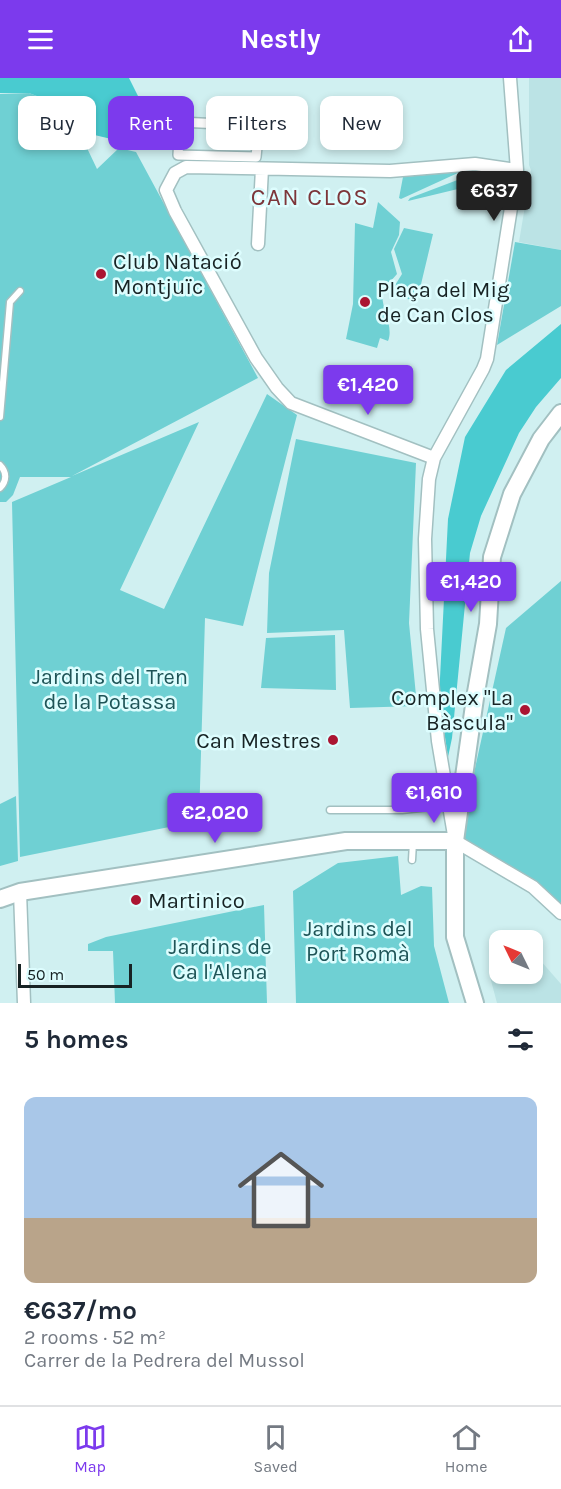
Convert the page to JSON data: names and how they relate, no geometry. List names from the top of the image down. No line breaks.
{"districts":["CAN CLOS"],"parks":["Jardins del Tren de la Potassa","Jardins del Port Romà","Jardins de Ca l'Alena"],"places":["Club Natació Montjuïc","Plaça del Mig de Can Clos","Complex \"La Bàscula\"","Can Mestres","Martinico"],"scale_bar":"50 m","north":"top left","page":{"header":"Nestly","chip":["Buy","Rent","Filters","New"],"price":["€637","€1,420","€1,420","€1,610","€2,020"],"scale":"50 m","heading":"5 homes","list":[{"name":"€637/mo","note":"2 rooms · 52 m² · Carrer de la Pedrera del Mussol"}],"tabs":["Map","Saved","Home"]}}
